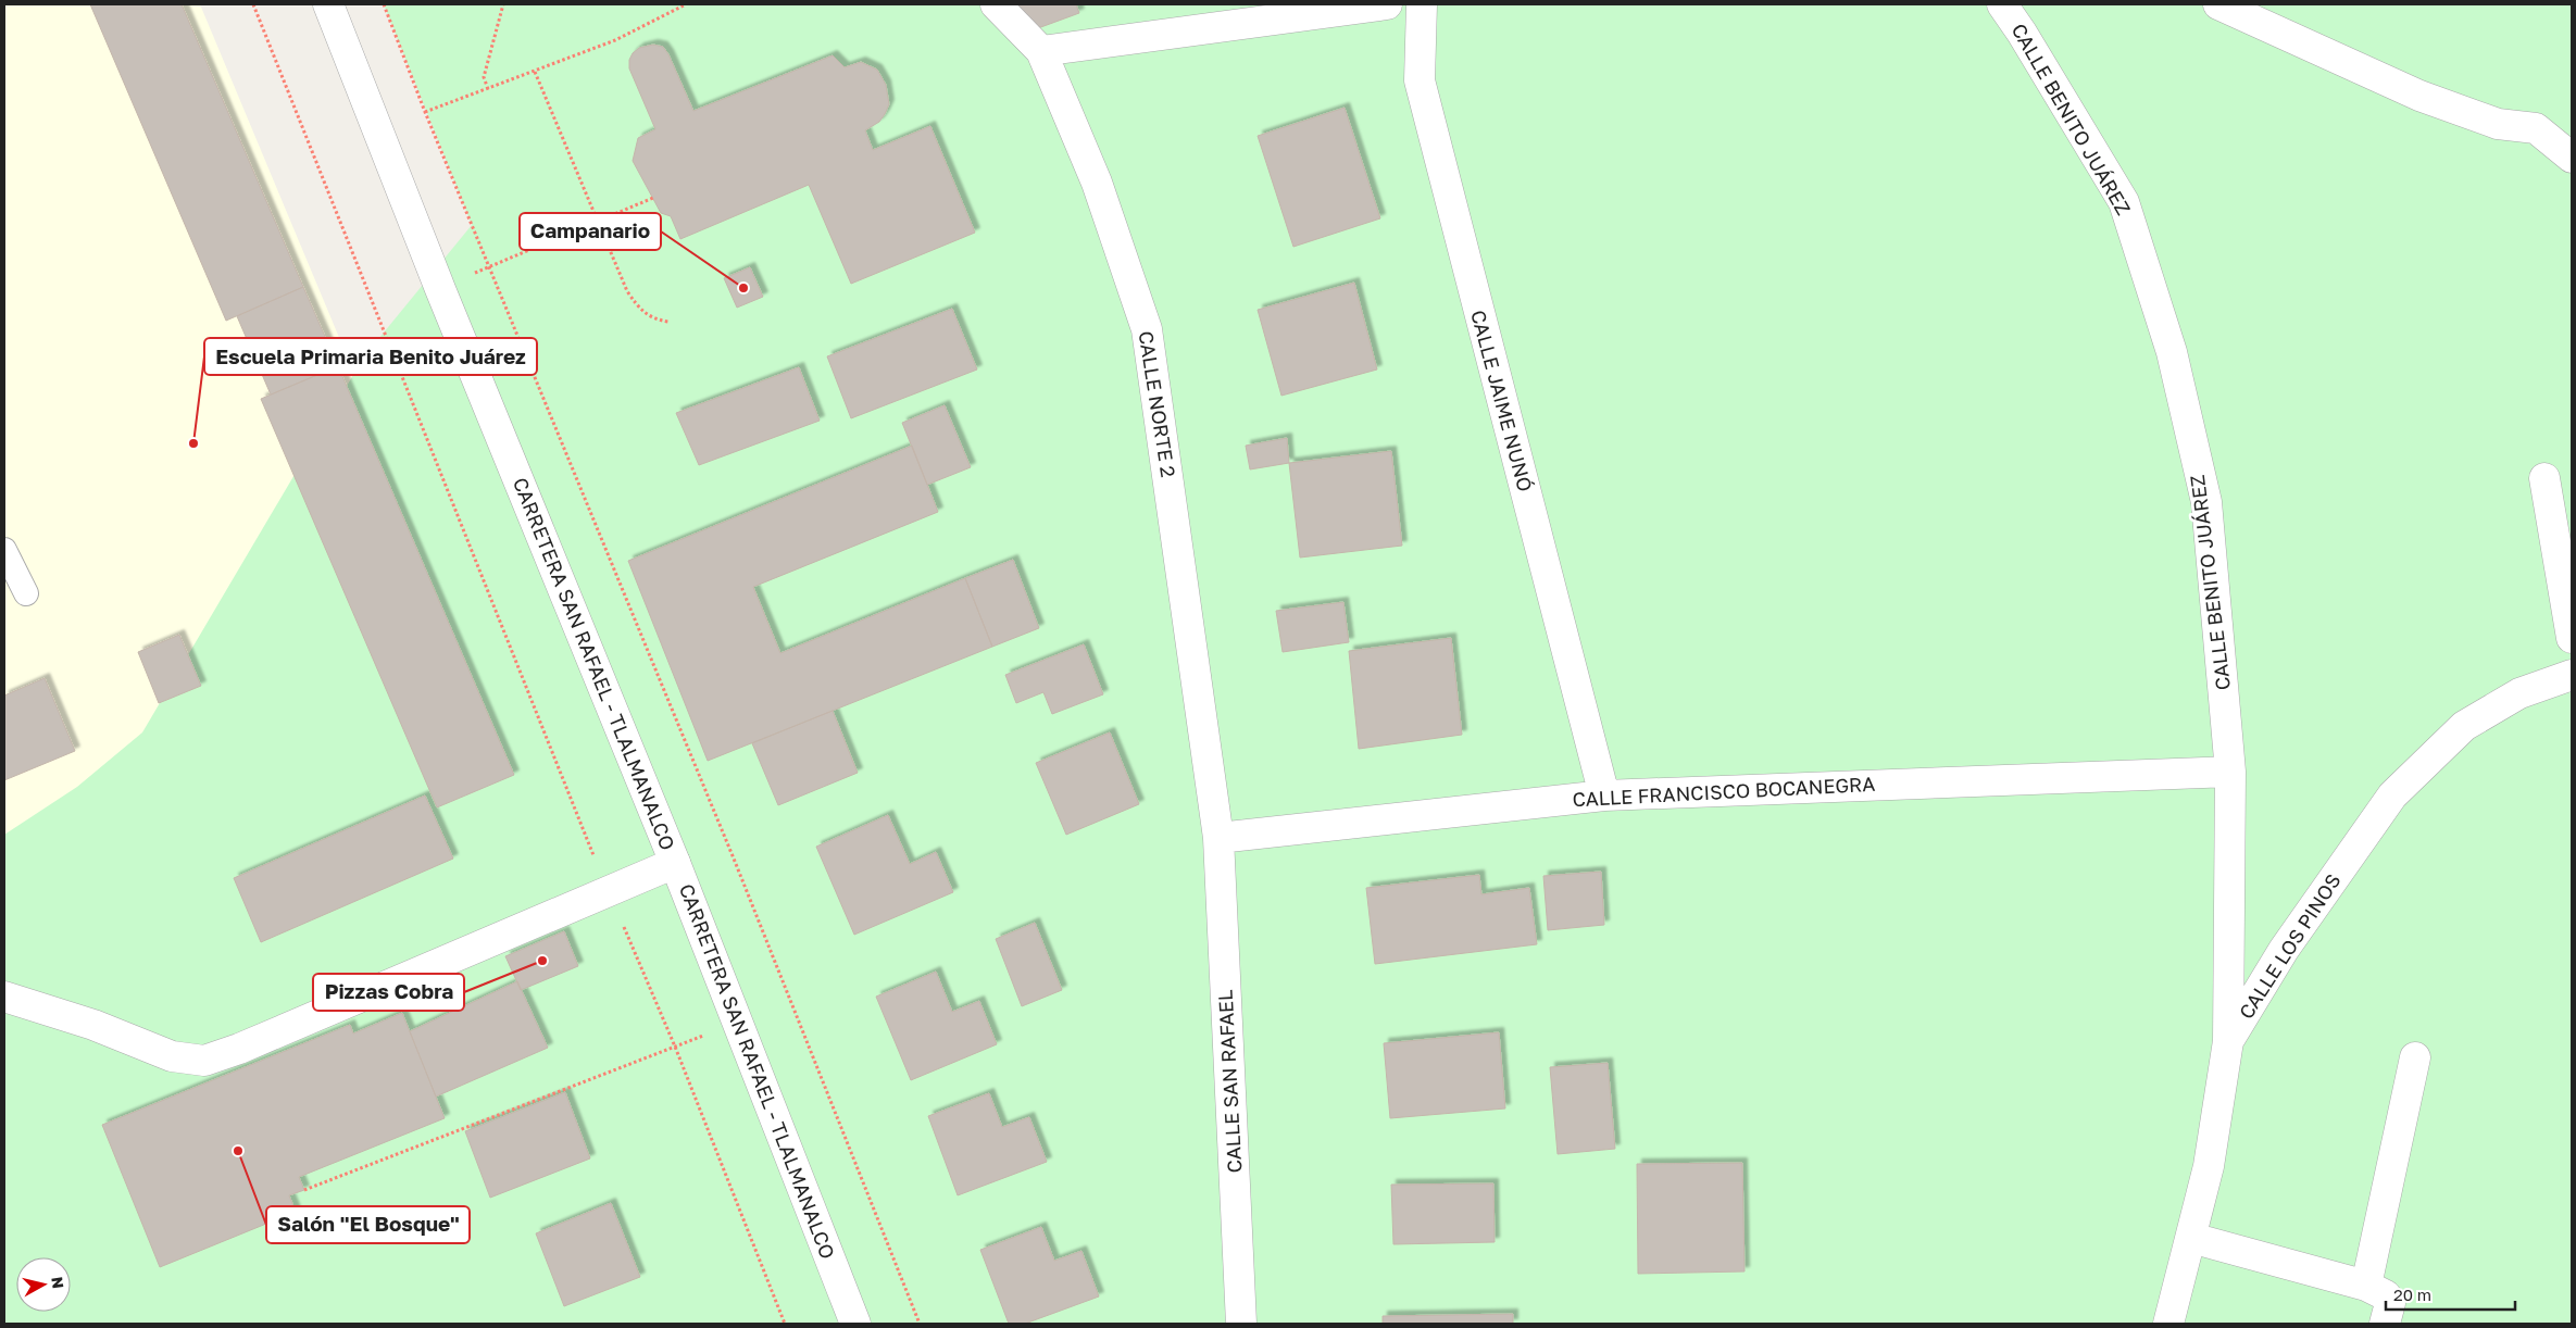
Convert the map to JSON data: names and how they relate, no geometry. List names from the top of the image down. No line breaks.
{"streets":{"street":["CALLE BENITO JUÁREZ","CALLE JAIME NUNÓ","CALLE NORTE 2","CARRETERA SAN RAFAEL - TLALMANALCO","CALLE FRANCISCO BOCANEGRA","CALLE LOS PINOS","CALLE SAN RAFAEL"]},"crossings":[["CALLE BENITO JUÁREZ","CALLE FRANCISCO BOCANEGRA"],["CALLE BENITO JUÁREZ","CALLE LOS PINOS"],["CALLE JAIME NUNÓ","CALLE FRANCISCO BOCANEGRA"],["CALLE NORTE 2","CALLE FRANCISCO BOCANEGRA"],["CALLE NORTE 2","CALLE SAN RAFAEL"],["CALLE FRANCISCO BOCANEGRA","CALLE SAN RAFAEL"]],"places":["Campanario","Escuela Primaria Benito Juárez","Pizzas Cobra","Salón \"El Bosque\""],"scale_bar":"20 m","north":"right"}
